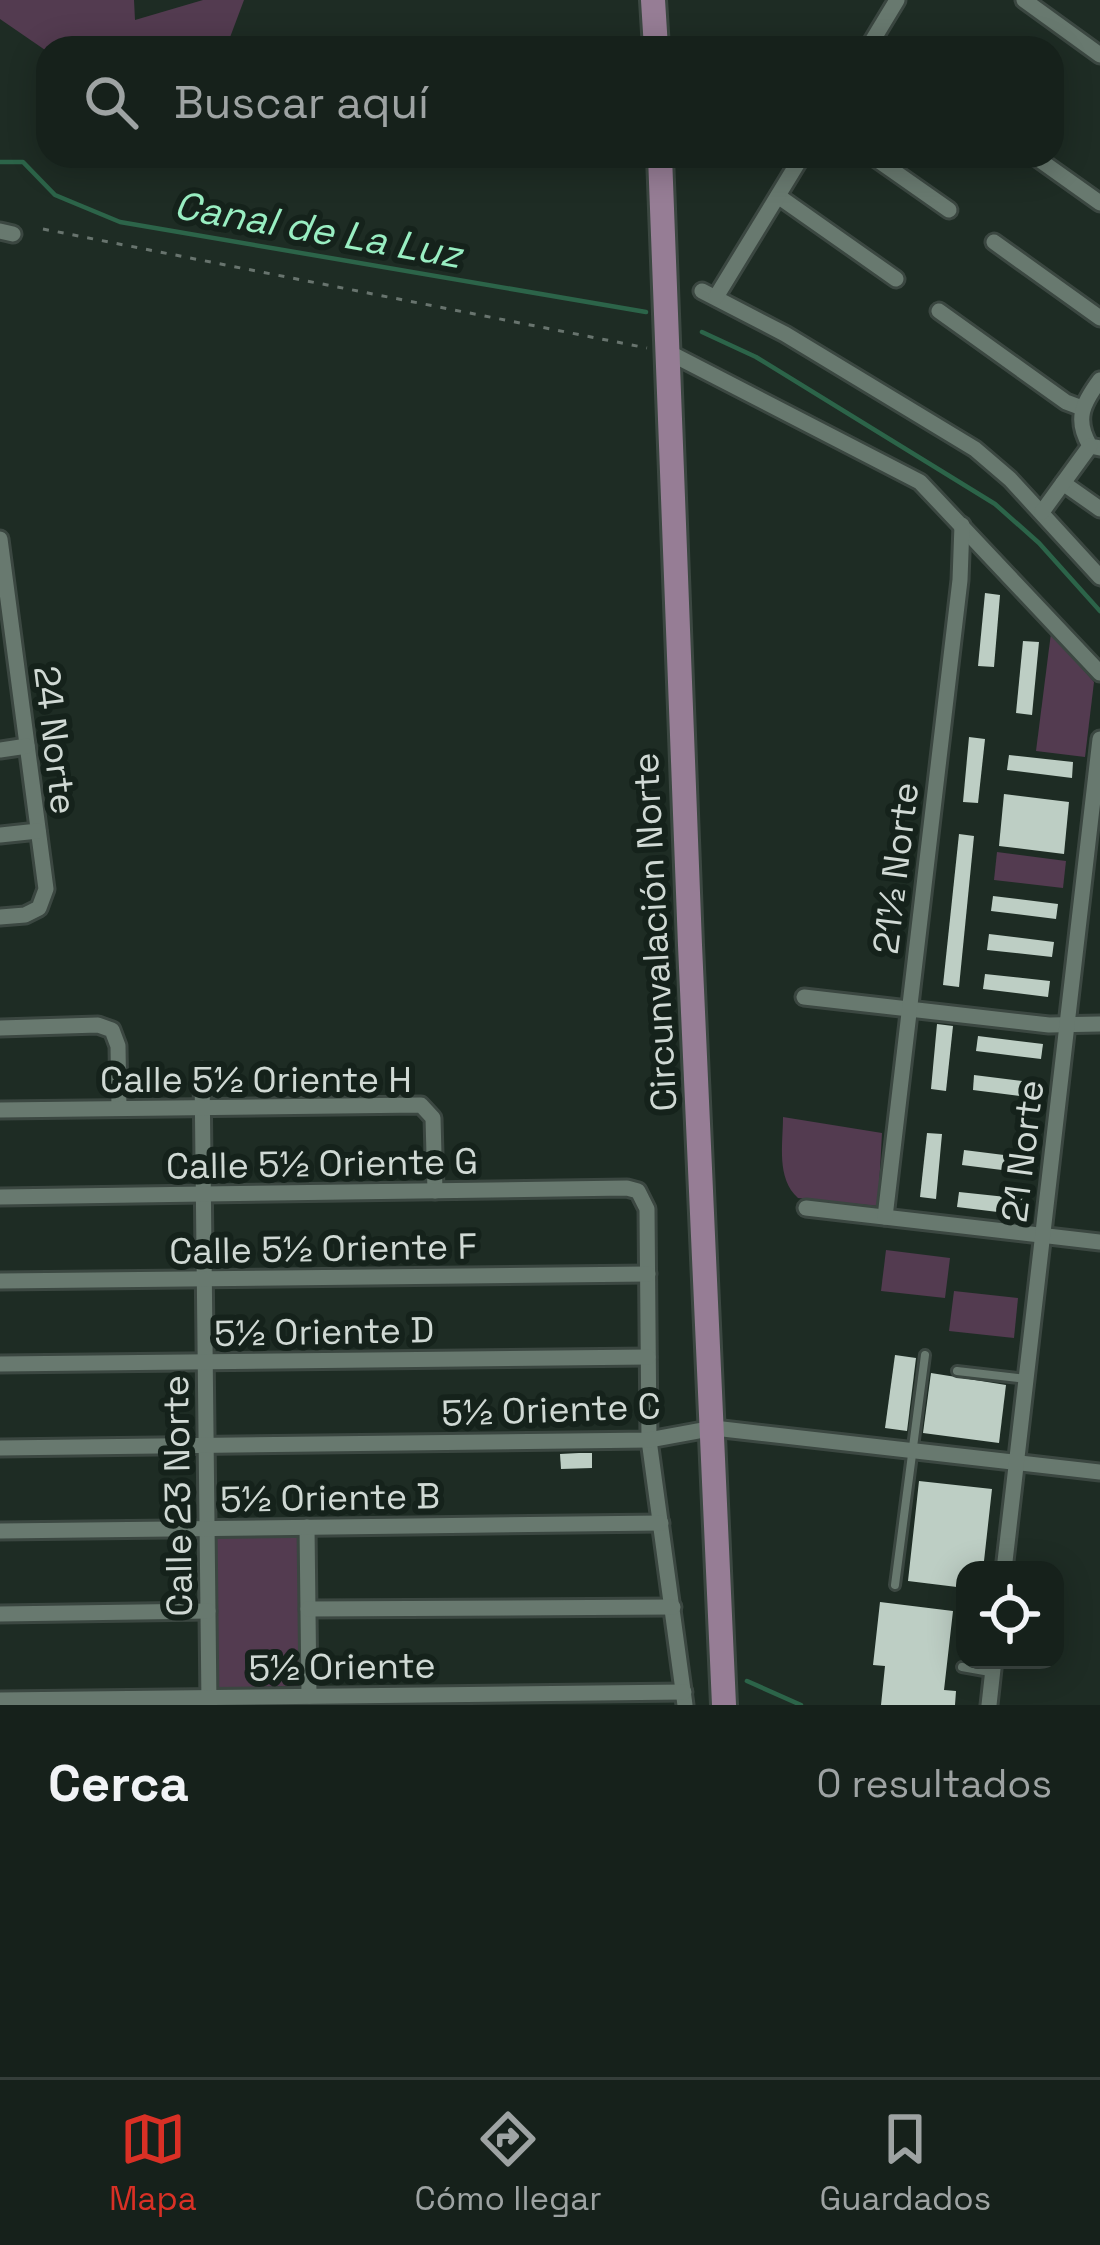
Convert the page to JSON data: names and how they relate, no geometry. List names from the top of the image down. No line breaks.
{"streets":{"main road":["Circunvalación Norte"],"street":["24 Norte","21½ Norte","Calle 5½ Oriente H","21 Norte","Calle 5½ Oriente G","Calle 5½ Oriente F","5½ Oriente D","5½ Oriente C","Calle 23 Norte","5½ Oriente B","5½ Oriente"]},"crossings":[["Circunvalación Norte","5½ Oriente C"],["Calle 5½ Oriente H","Calle 5½ Oriente G"],["Calle 5½ Oriente H","Calle 23 Norte"],["21 Norte","5½ Oriente C"],["Calle 5½ Oriente G","Calle 5½ Oriente F"],["Calle 5½ Oriente G","Calle 23 Norte"],["Calle 5½ Oriente F","Calle 23 Norte"],["5½ Oriente D","Calle 23 Norte"],["5½ Oriente C","Calle 23 Norte"],["Calle 23 Norte","5½ Oriente B"],["Calle 23 Norte","5½ Oriente"]],"water":["Canal de La Luz"],"page":{"search":"Buscar aquí","heading":["Cerca","0 resultados"],"nav":["Mapa","Cómo llegar","Guardados"]}}
